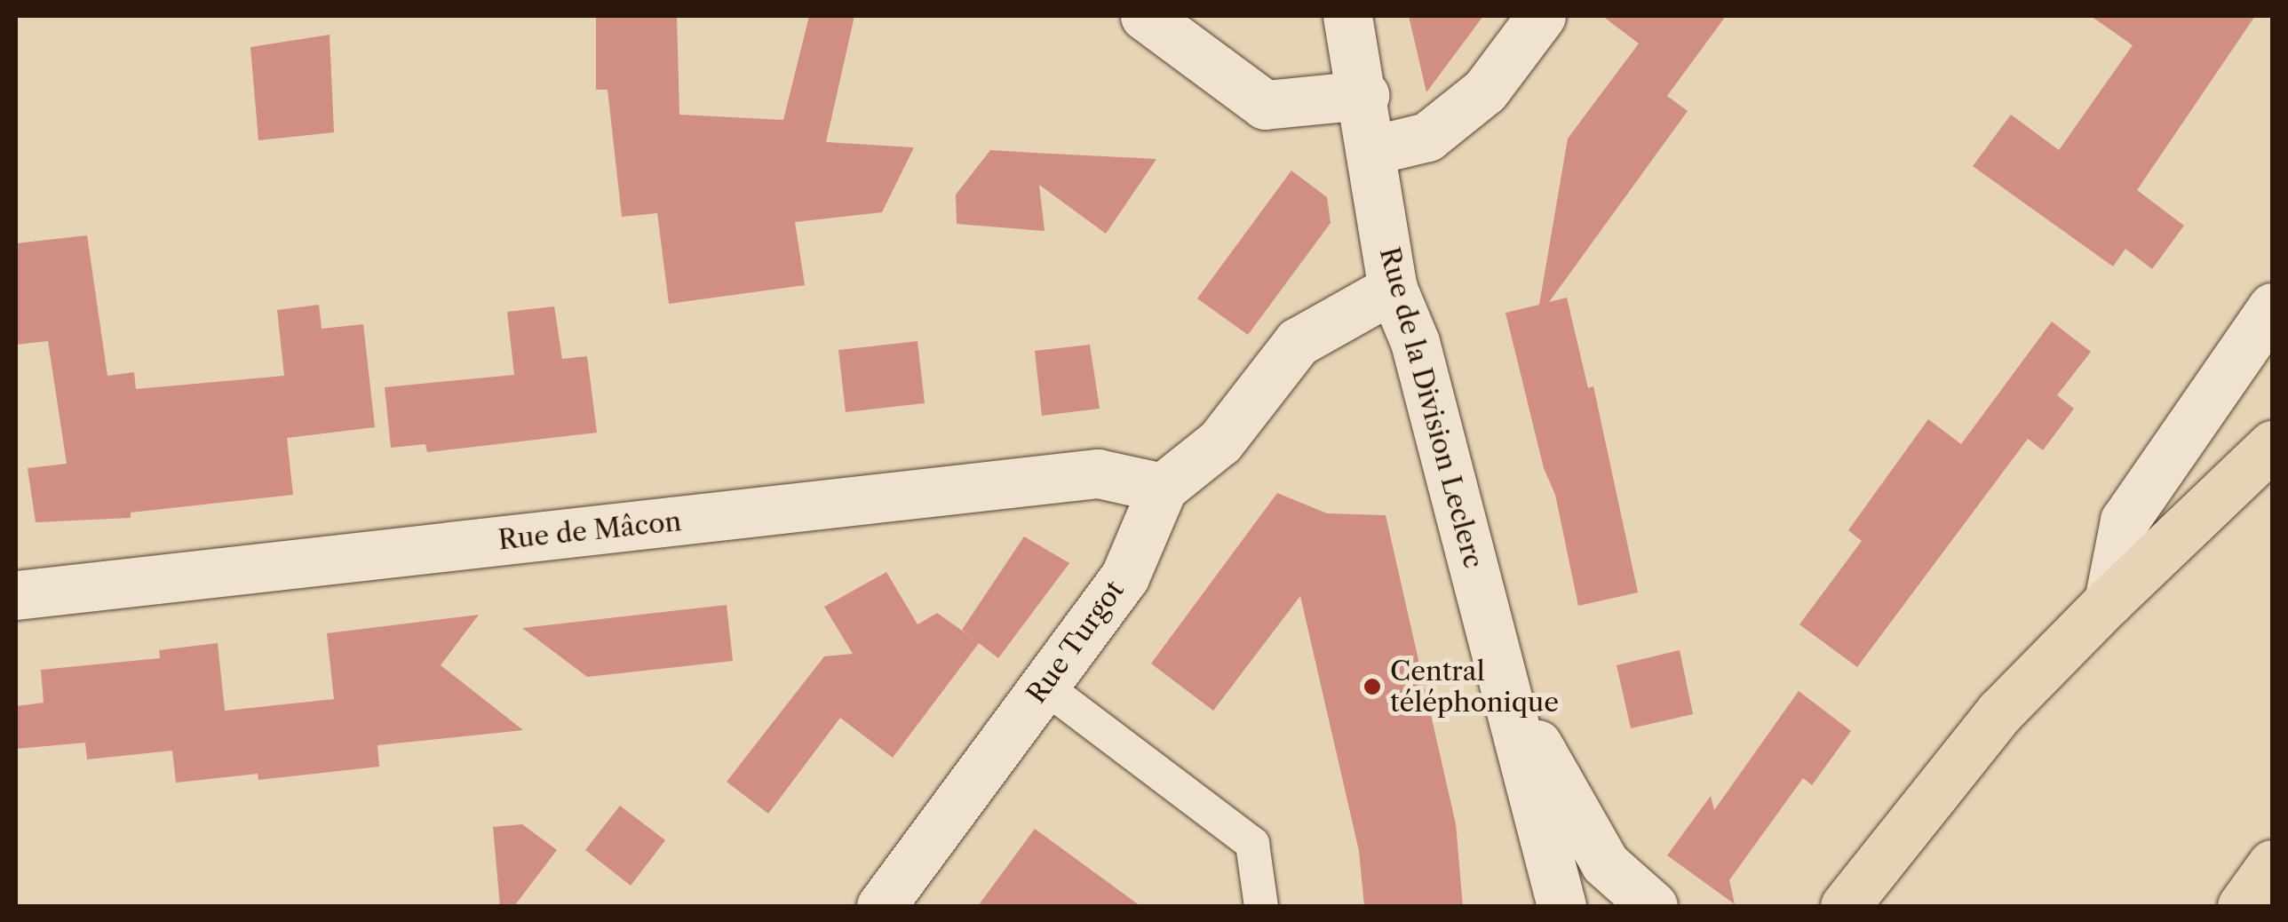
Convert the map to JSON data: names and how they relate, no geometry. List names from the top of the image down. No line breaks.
{"streets":{"street":["Rue de la Division Leclerc","Rue de Mâcon","Rue Turgot"]},"crossings":[["Rue de la Division Leclerc","Rue Turgot"],["Rue de Mâcon","Rue Turgot"]],"places":["Central téléphonique"]}
